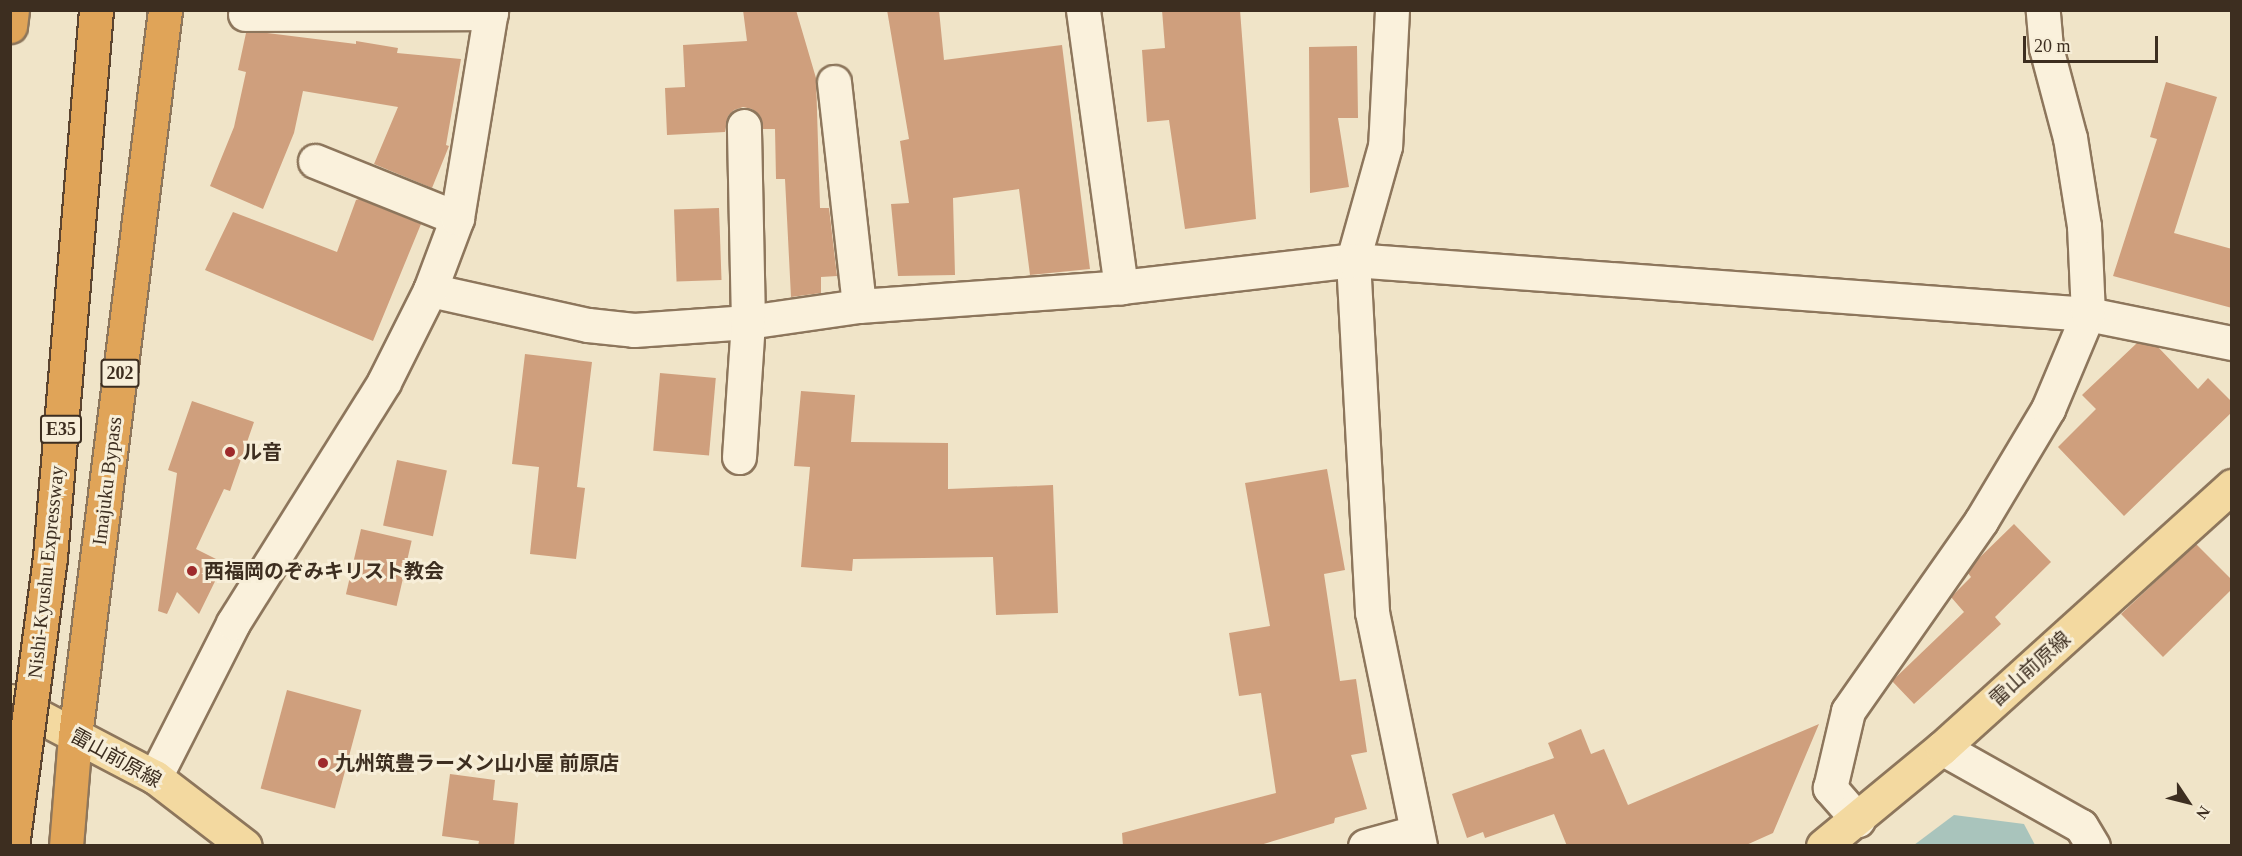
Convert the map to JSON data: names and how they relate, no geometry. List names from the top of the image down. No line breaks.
{"streets":{"highway":["202","E35","Imajuku Bypass","Nishi-Kyushu Expressway"],"main road":["雷山前原線"]},"crossings":[["Imajuku Bypass","雷山前原線"]],"places":["ル音","西福岡のぞみキリスト教会","九州筑豊ラーメン山小屋 前原店"],"scale_bar":"20 m","north":"bottom right"}
